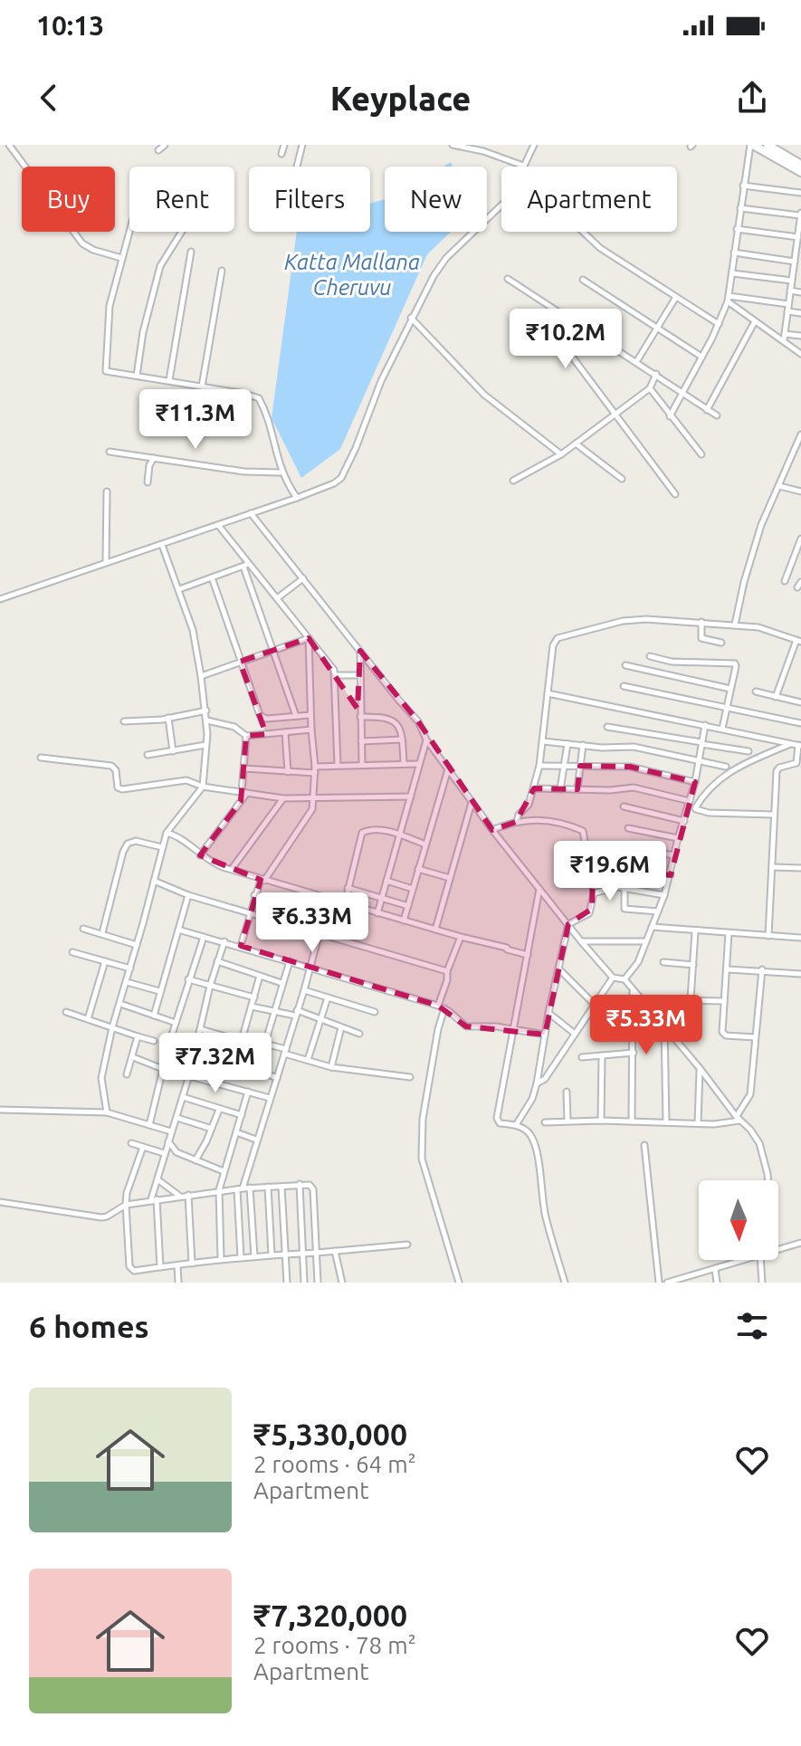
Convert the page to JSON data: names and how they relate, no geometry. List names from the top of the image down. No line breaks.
{"water":["Katta Mallana Cheruvu"],"north":"bottom","page":{"status":"10:13","header":"Keyplace","chip":["Buy","Rent","Filters","New","Apartment"],"price":["₹10.2M","₹11.3M","₹19.6M","₹6.33M","₹5.33M","₹7.32M"],"heading":"6 homes","list":[{"name":"₹5,330,000","note":"2 rooms · 64 m² · Apartment"},{"name":"₹7,320,000","note":"2 rooms · 78 m² · Apartment"}]}}
